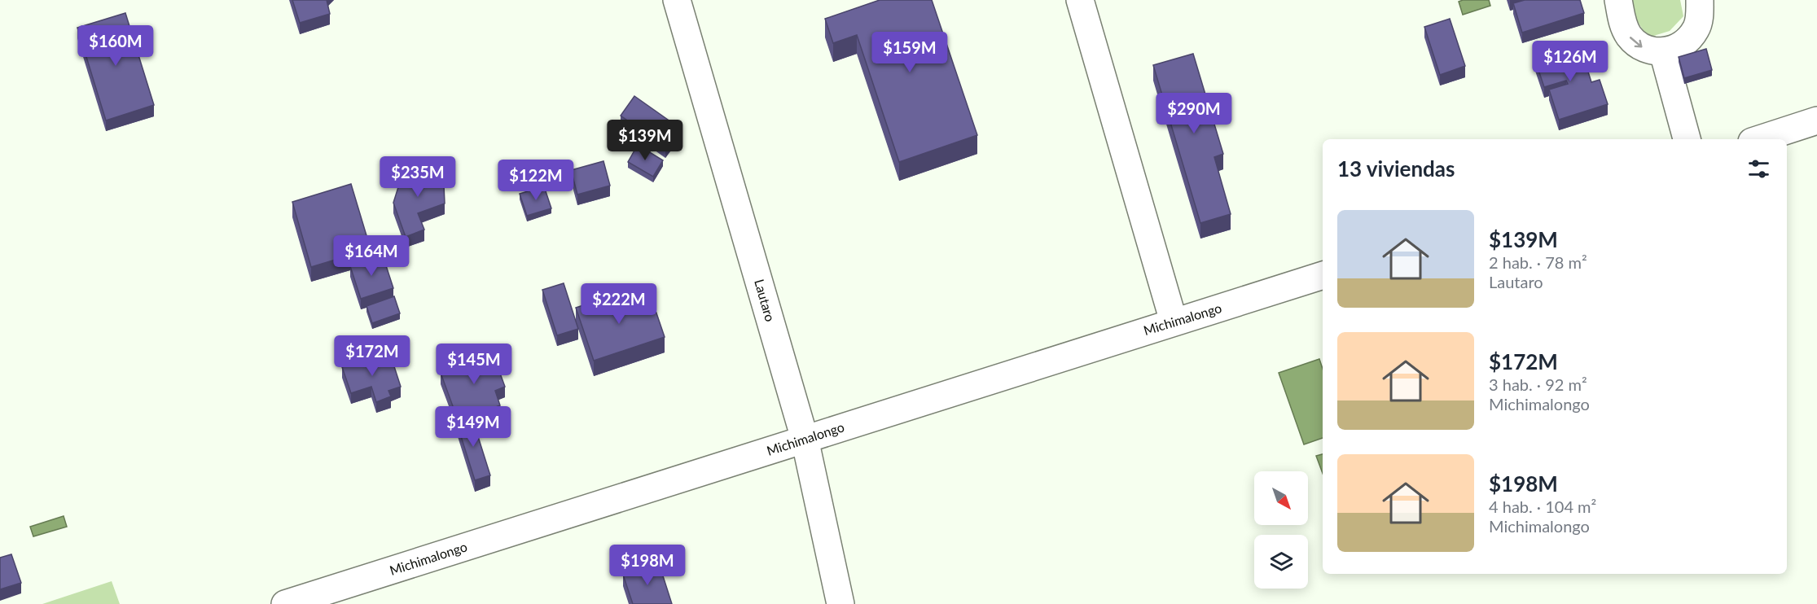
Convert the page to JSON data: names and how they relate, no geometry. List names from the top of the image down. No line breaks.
{"streets":{"street":["Lautaro","Michimalongo"]},"crossings":[["Lautaro","Michimalongo"]],"north":"bottom right","page":{"price":["$160M","$159M","$126M","$290M","$139M","$235M","$122M","$164M","$222M","$172M","$145M","$149M","$198M"],"heading":"13 viviendas","list":[{"name":"$139M","note":"2 hab. · 78 m² · Lautaro"},{"name":"$172M","note":"3 hab. · 92 m² · Michimalongo"},{"name":"$198M","note":"4 hab. · 104 m² · Michimalongo"}]}}
